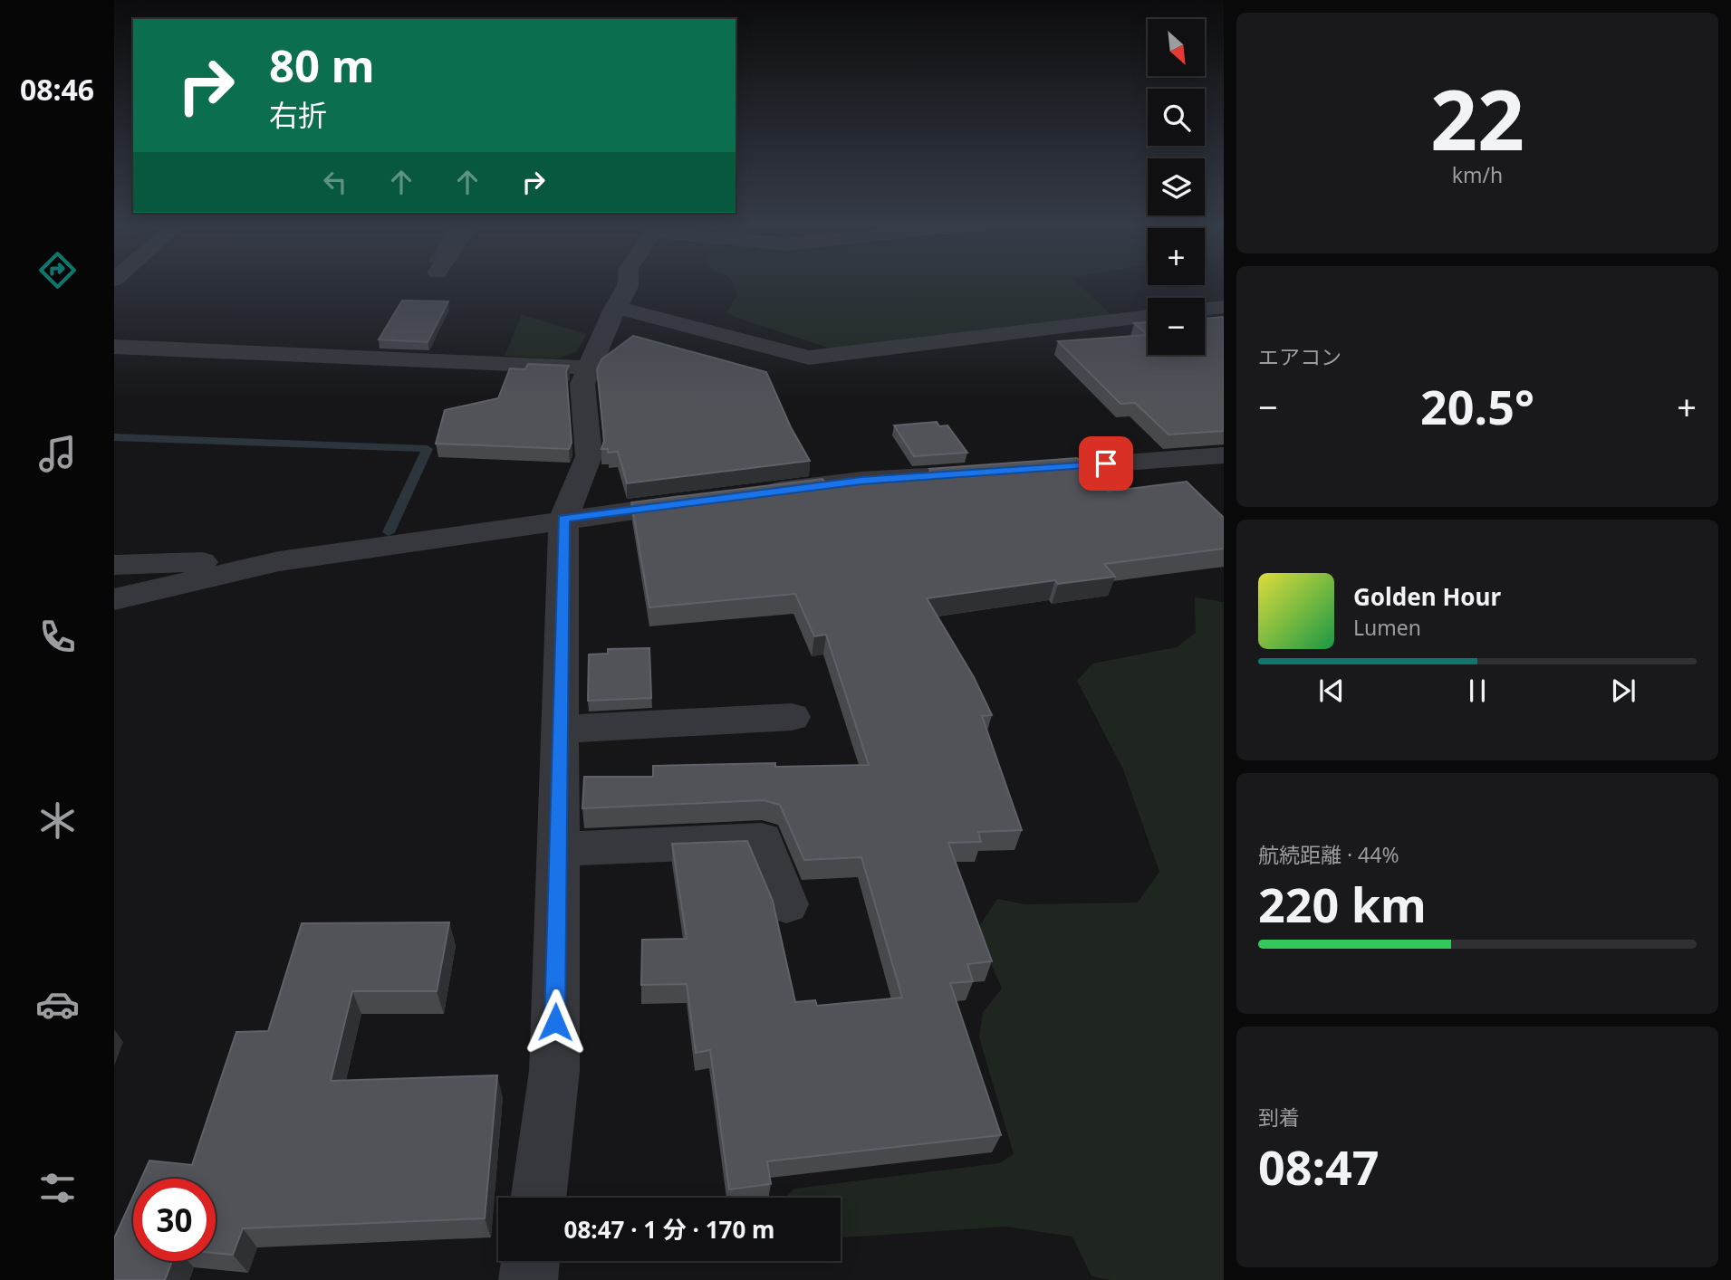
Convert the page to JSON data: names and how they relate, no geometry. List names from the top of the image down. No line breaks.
{"north":"bottom right","page":{"tabs":"08:46","tile":[["22","km/h"],"エアコン",["航続距離 · 44%","220 km"],["到着","08:47"]],"map_buttons":["+","−"],"turn":["80 m","右折"],"heat":["−","20.5°","+"],"song":["Golden Hour","Lumen"],"limit":"30","trip":"08:47 · 1 分 · 170 m"}}
